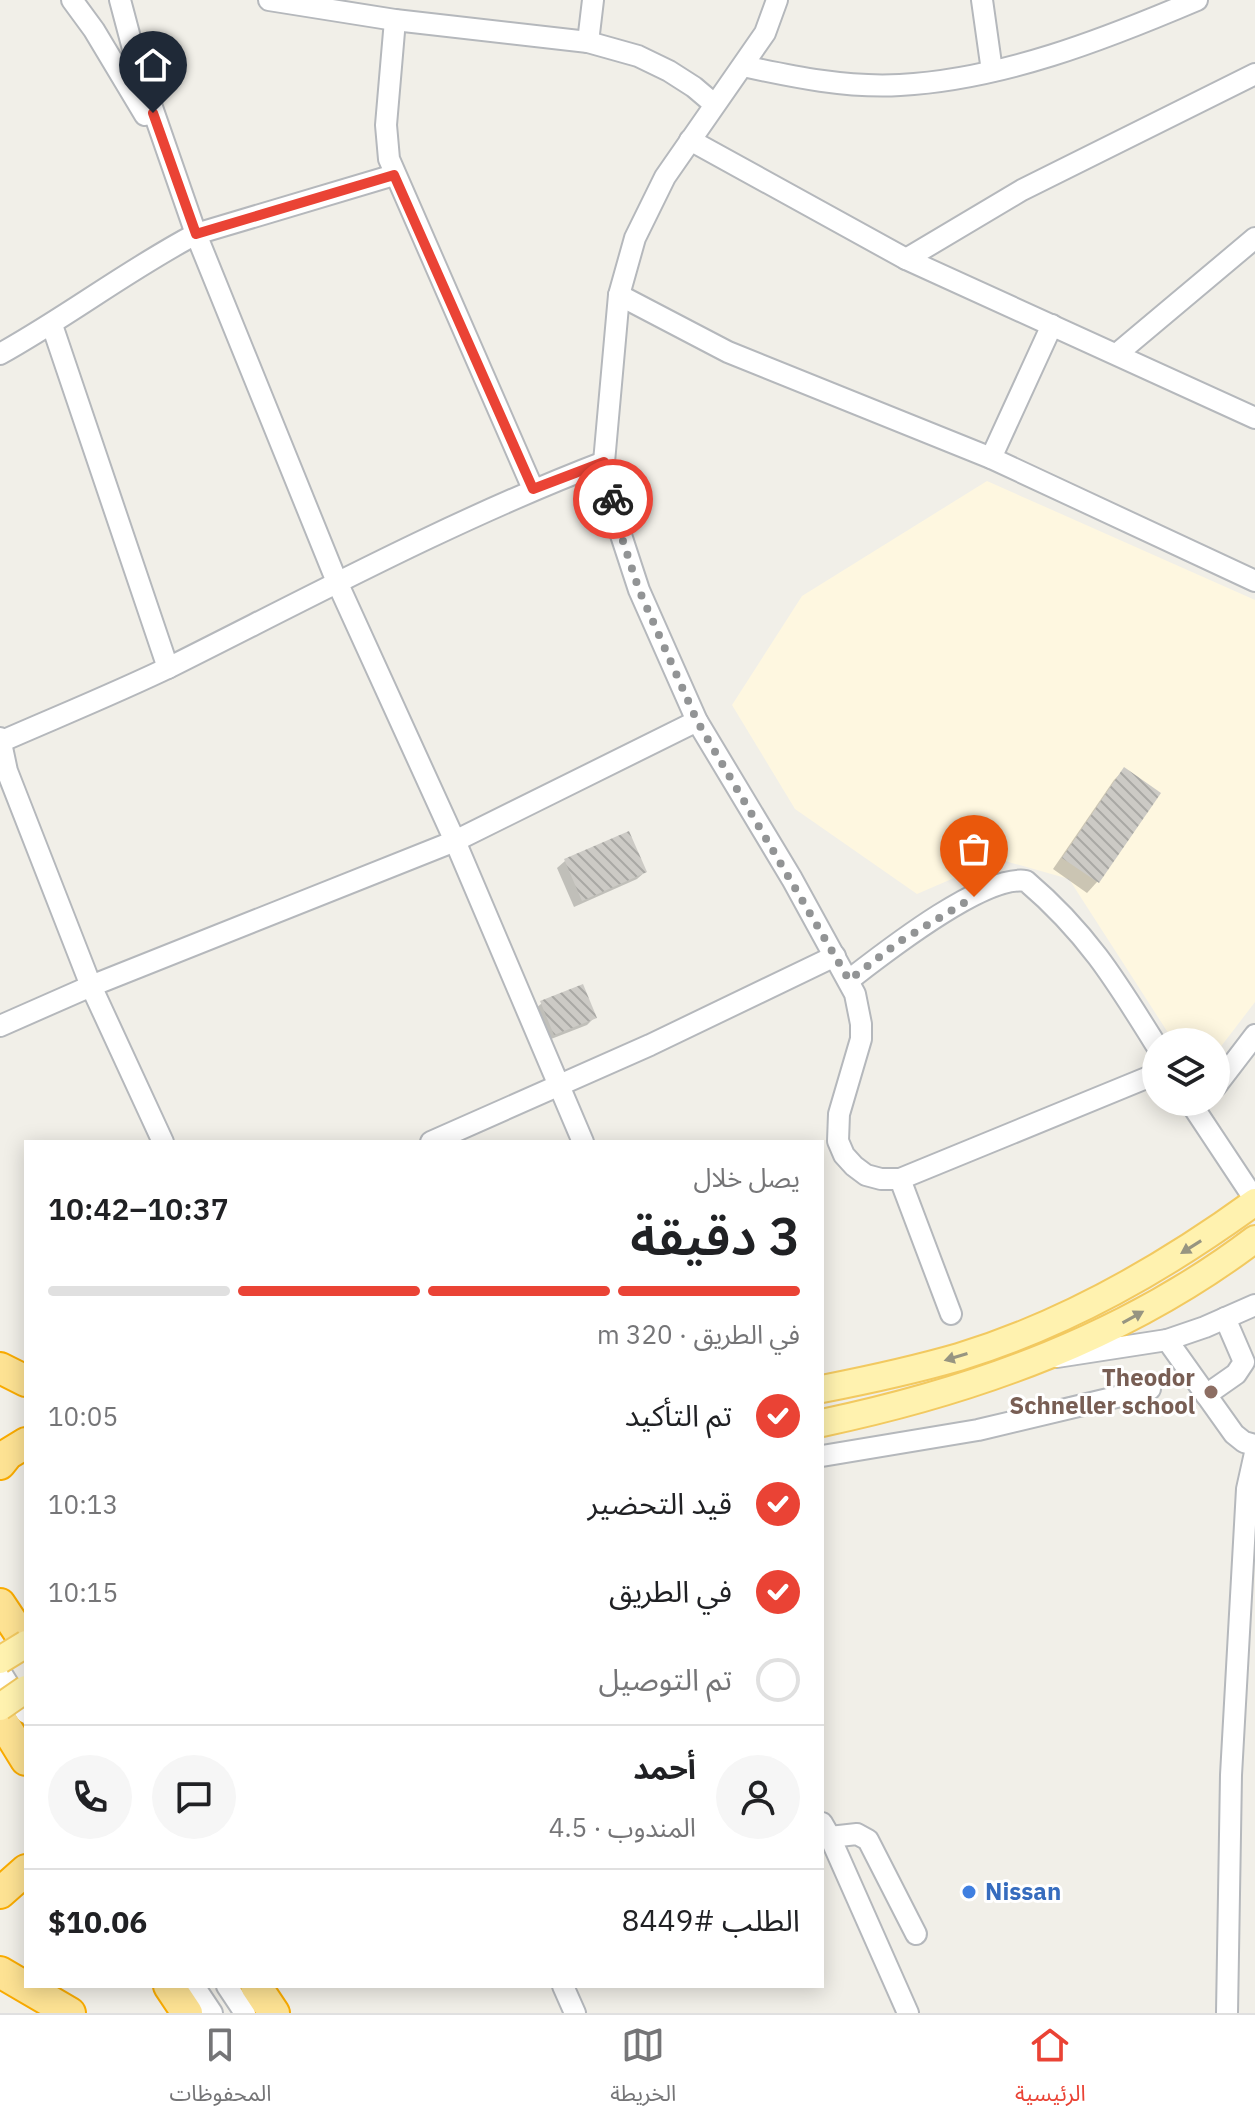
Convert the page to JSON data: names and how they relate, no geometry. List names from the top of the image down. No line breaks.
{"places":["Theodor Schneller school","Nissan"],"page":{"heading":["3 دقيقة","يصل خلال","10:37–10:42"],"panel":["أحمد","المندوب · 4.5","الطلب #8449","$10.06"],"bar":"في الطريق · 320 m","list":[["تم التأكيد","10:05"],["قيد التحضير","10:13"],["في الطريق","10:15"],"تم التوصيل"],"tabs":["الرئيسية","الخريطة","المحفوظات"]}}
